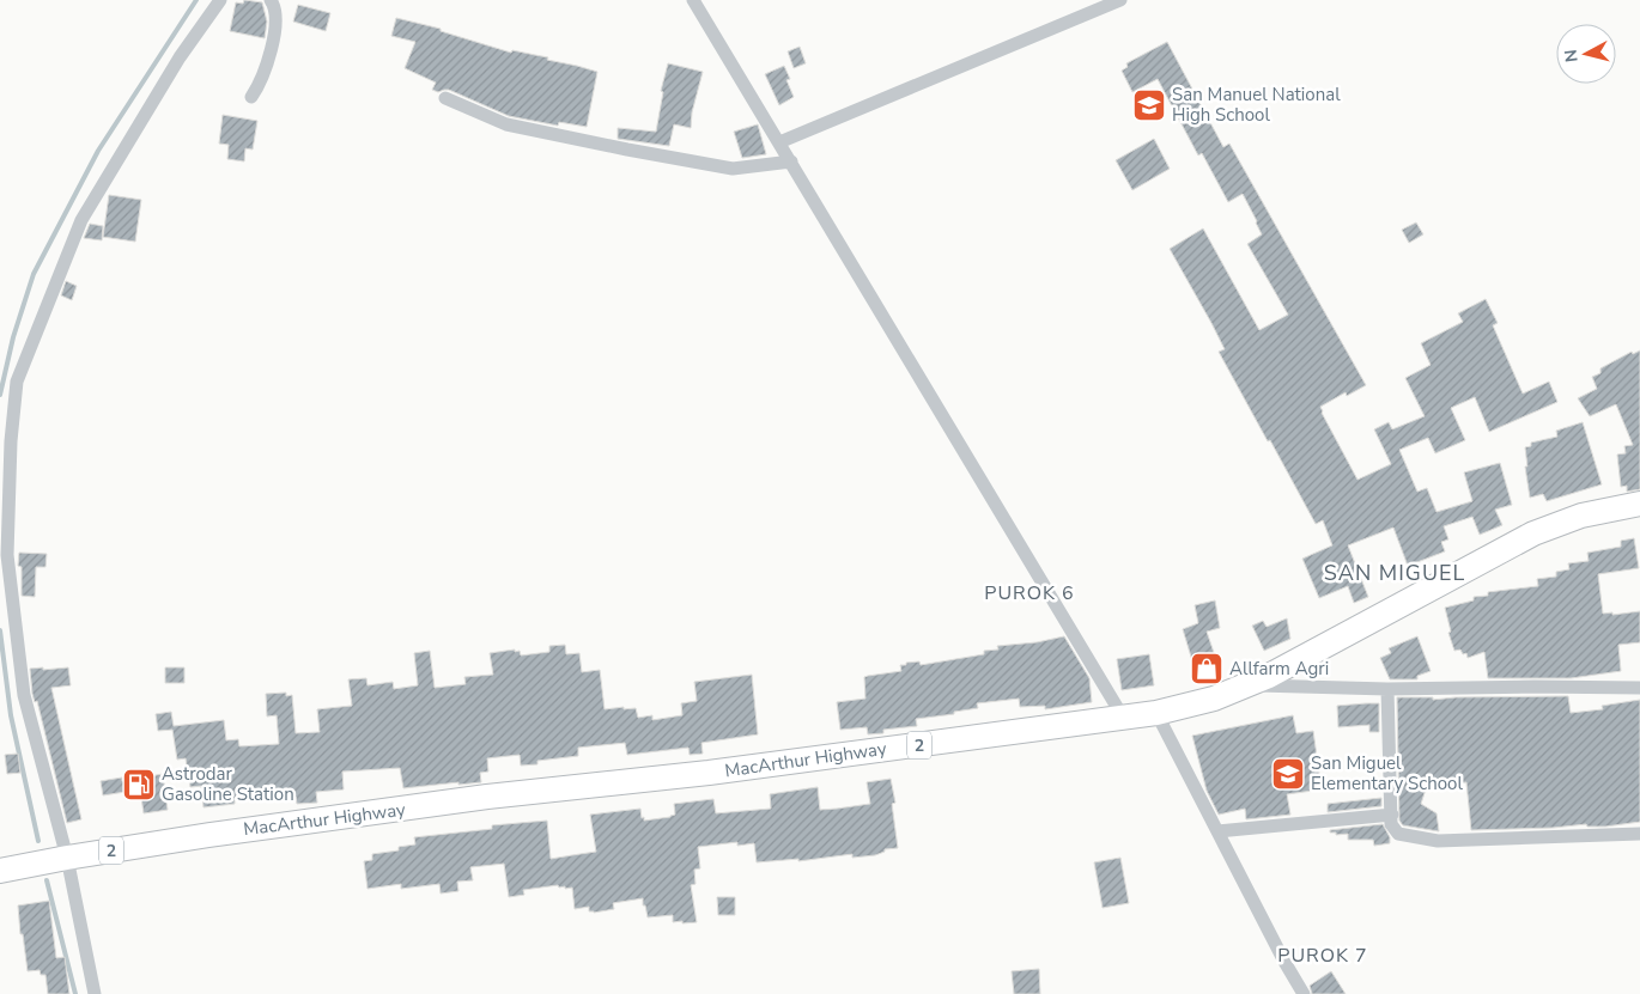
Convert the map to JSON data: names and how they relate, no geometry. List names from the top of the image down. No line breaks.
{"streets":{"highway":["2","MacArthur Highway"]},"districts":["SAN MIGUEL","PUROK 6","PUROK 7"],"places":{"school or university":["San Manuel National High School","San Miguel Elementary School"],"shop":["Allfarm Agri"],"fuel station":["Astrodar Gasoline Station"]},"north":"left"}
